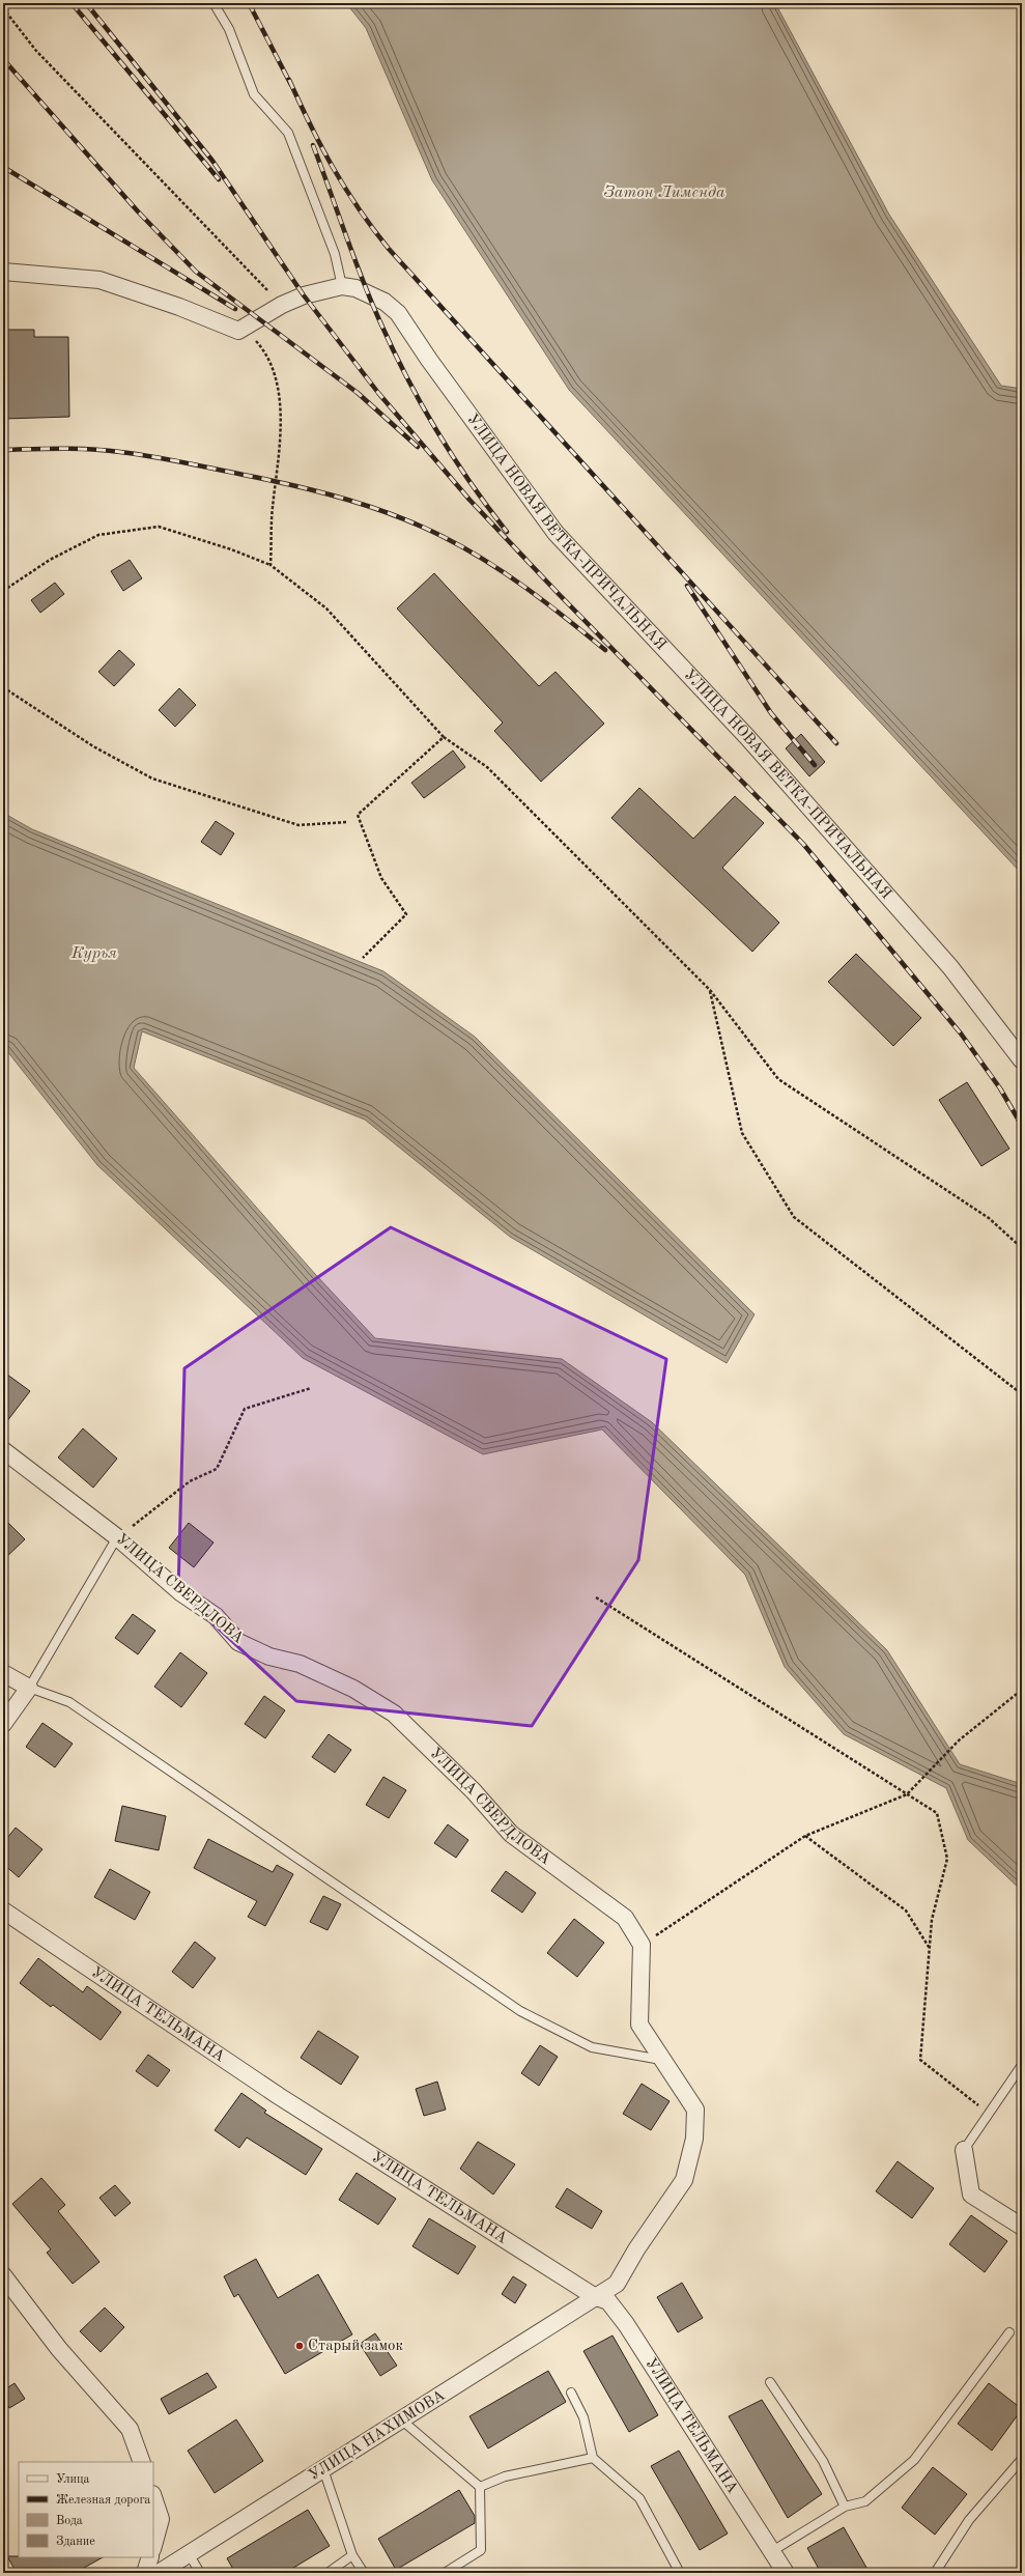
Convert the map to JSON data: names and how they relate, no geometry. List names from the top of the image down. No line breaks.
{"streets":{"street":["УЛИЦА НОВАЯ ВЕТКА-ПРИЧАЛЬНАЯ","УЛИЦА СВЕРДЛОВА","УЛИЦА ТЕЛЬМАНА","УЛИЦА НАХИМОВА"]},"crossings":[["УЛИЦА ТЕЛЬМАНА","УЛИЦА НАХИМОВА"]],"water":["Затон Лименда","Курья"],"places":["Cтарый замок"],"legend":["Улица","Железная дорога","Вода","Здание"]}
